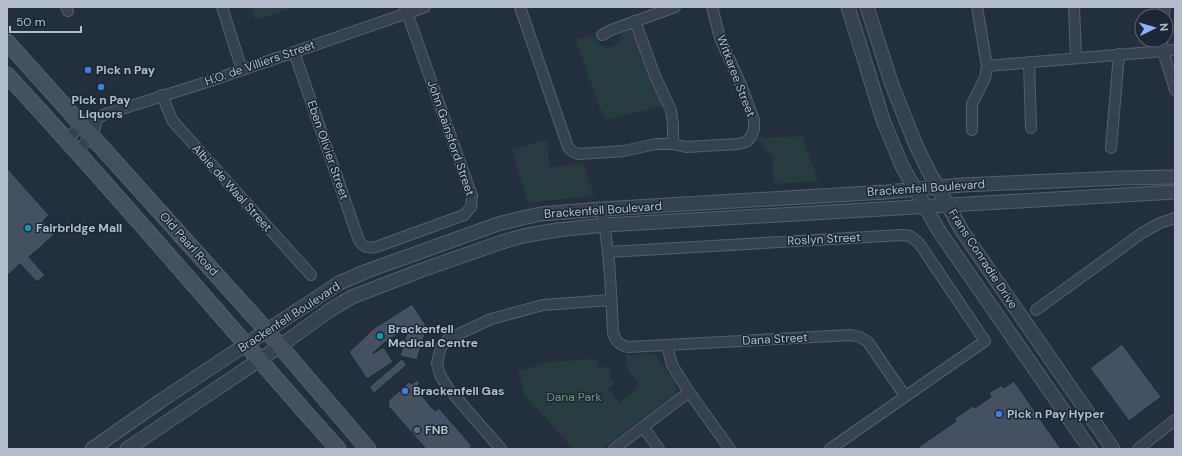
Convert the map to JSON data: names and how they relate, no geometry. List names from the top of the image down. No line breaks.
{"streets":{"main road":["Old Paarl Road"],"street":["H.O. de Villiers Street","Witkaree Street","John Gainsford Street","Eben Olivier Street","Albie de Waal Street","Brackenfell Boulevard","Roslyn Street","Frans Conradie Drive","Dana Street"]},"crossings":[["H.O. de Villiers Street","John Gainsford Street"],["H.O. de Villiers Street","Eben Olivier Street"],["H.O. de Villiers Street","Albie de Waal Street"],["H.O. de Villiers Street","Old Paarl Road"],["John Gainsford Street","Eben Olivier Street"],["Brackenfell Boulevard","Old Paarl Road"],["Brackenfell Boulevard","Frans Conradie Drive"],["Roslyn Street","Dana Street"]],"parks":["Dana Park"],"places":["Pick n Pay","Pick n Pay Liquors","Fairbridge Mall","Brackenfell Medical Centre","Brackenfell Gas","Pick n Pay Hyper","FNB"],"scale_bar":"50 m","north":"right"}
